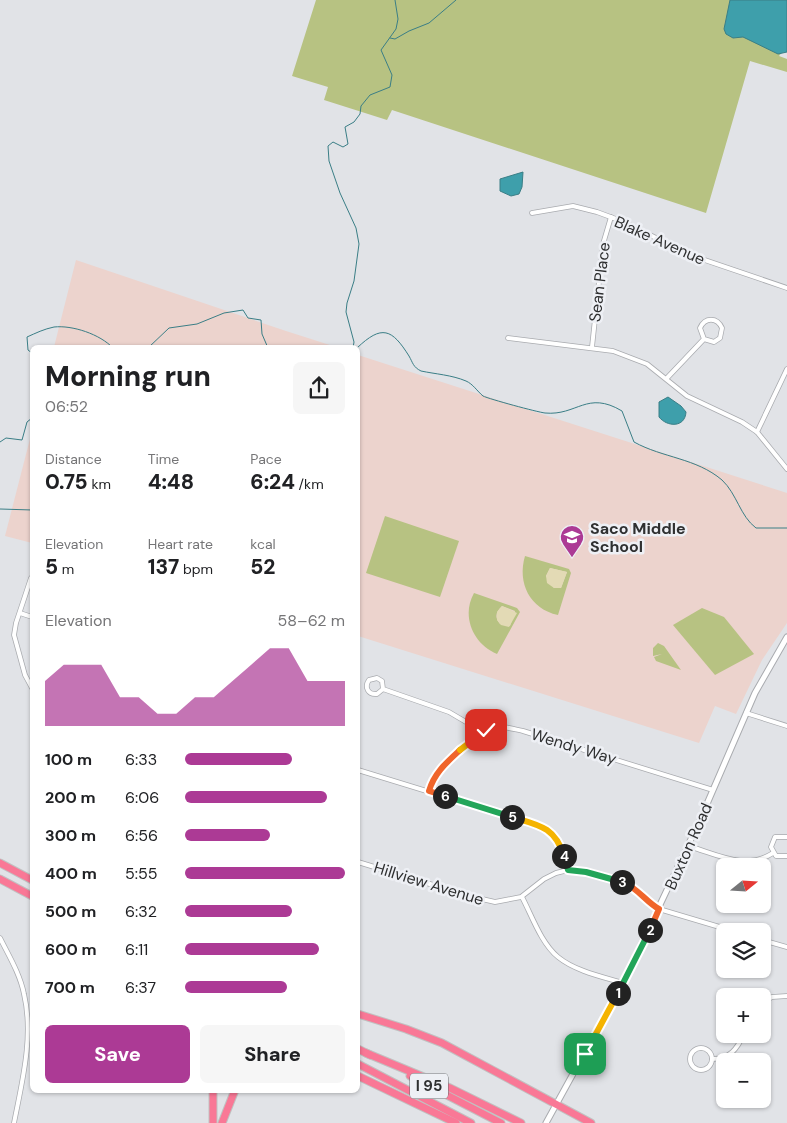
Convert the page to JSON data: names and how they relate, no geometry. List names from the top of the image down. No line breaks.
{"streets":{"highway":["I 95"],"main road":["Buxton Road"],"street":["Blake Avenue","Sean Place","Wendy Way","Hillview Avenue"]},"crossings":[["Blake Avenue","Sean Place"],["Wendy Way","Buxton Road"]],"places":{"school or university":["Saco Middle School"]},"north":"right","page":{"heading":["Morning run","06:52"],"stats":[["Distance","0.75 km"],["Time","4:48"],["Pace","6:24 /km"],["Elevation","5 m"],["Heart rate","137 bpm"],["kcal","52"]],"chart":["Elevation","58–62 m"],"list":[{"name":"100 m","note":"6:33"},{"name":"200 m","note":"6:06"},{"name":"300 m","note":"6:56"},{"name":"400 m","note":"5:55"},{"name":"500 m","note":"6:32"},{"name":"600 m","note":"6:11"},{"name":"700 m","note":"6:37"}],"pins":["6","5","4","3","2","1"],"map_buttons":["+","−"],"buttons":["Save","Share"]}}
